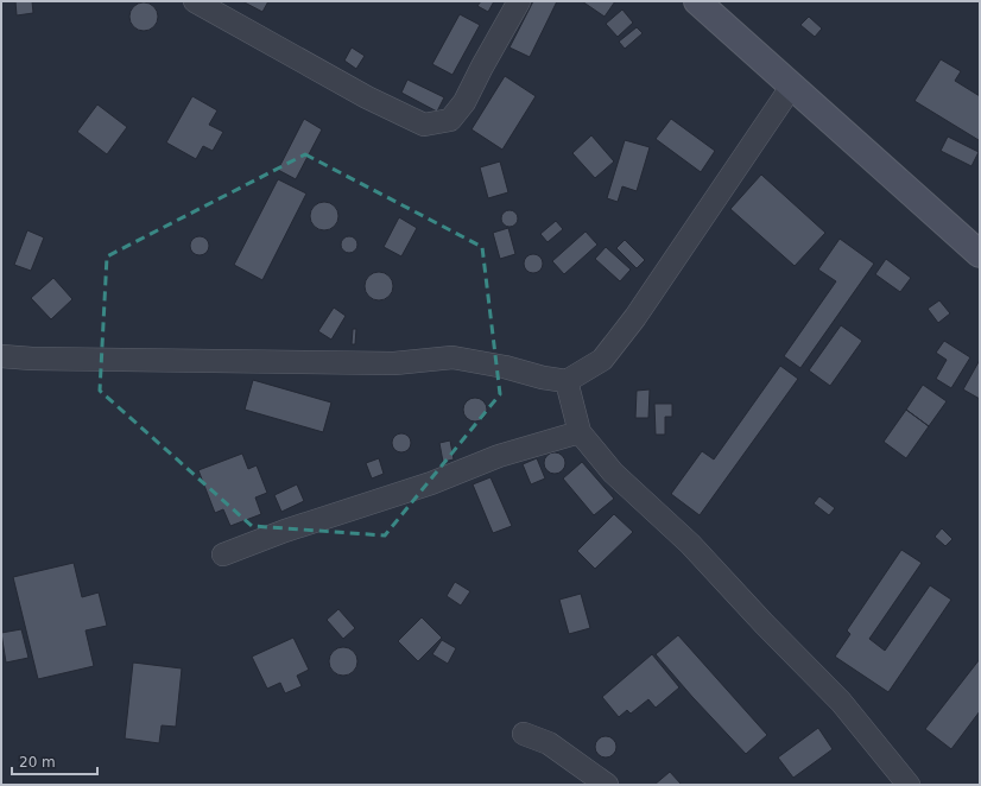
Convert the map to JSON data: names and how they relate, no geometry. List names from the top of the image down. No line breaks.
{"scale_bar":"20 m"}
